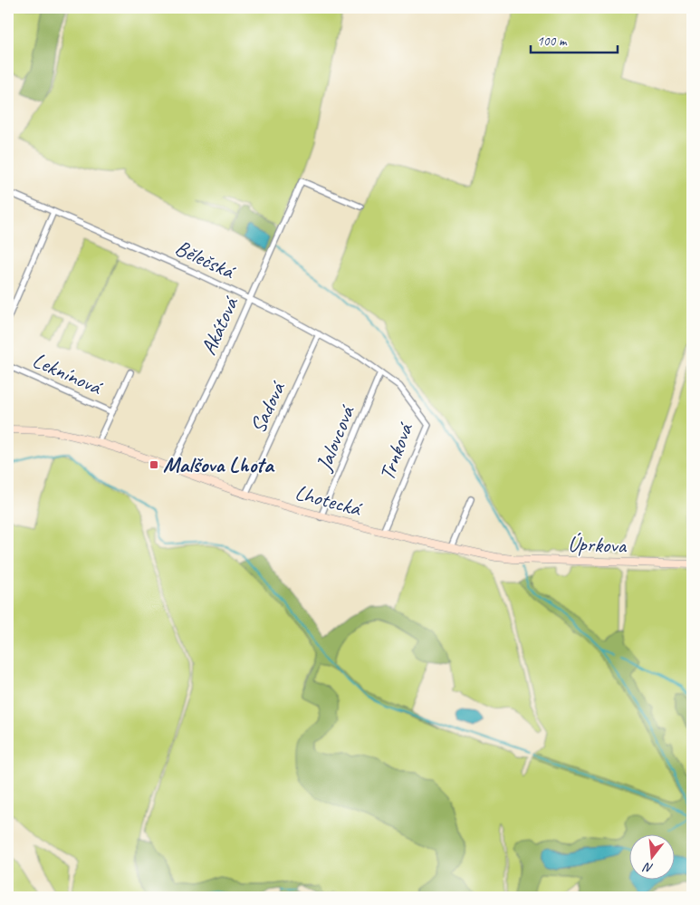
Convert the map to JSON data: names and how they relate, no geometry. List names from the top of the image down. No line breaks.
{"streets":{"street":["Bělečská","Akátová","Leknínová","Sadová","Jalovcová","Trnková","Lhotecká","Úprkova"]},"crossings":[["Bělečská","Akátová"],["Bělečská","Sadová"],["Bělečská","Jalovcová"],["Bělečská","Trnková"],["Akátová","Lhotecká"],["Sadová","Lhotecká"],["Jalovcová","Trnková"],["Jalovcová","Lhotecká"],["Trnková","Lhotecká"],["Lhotecká","Úprkova"]],"places":{"transit":["Malšova Lhota"]},"scale_bar":"100 m","north":"bottom"}
